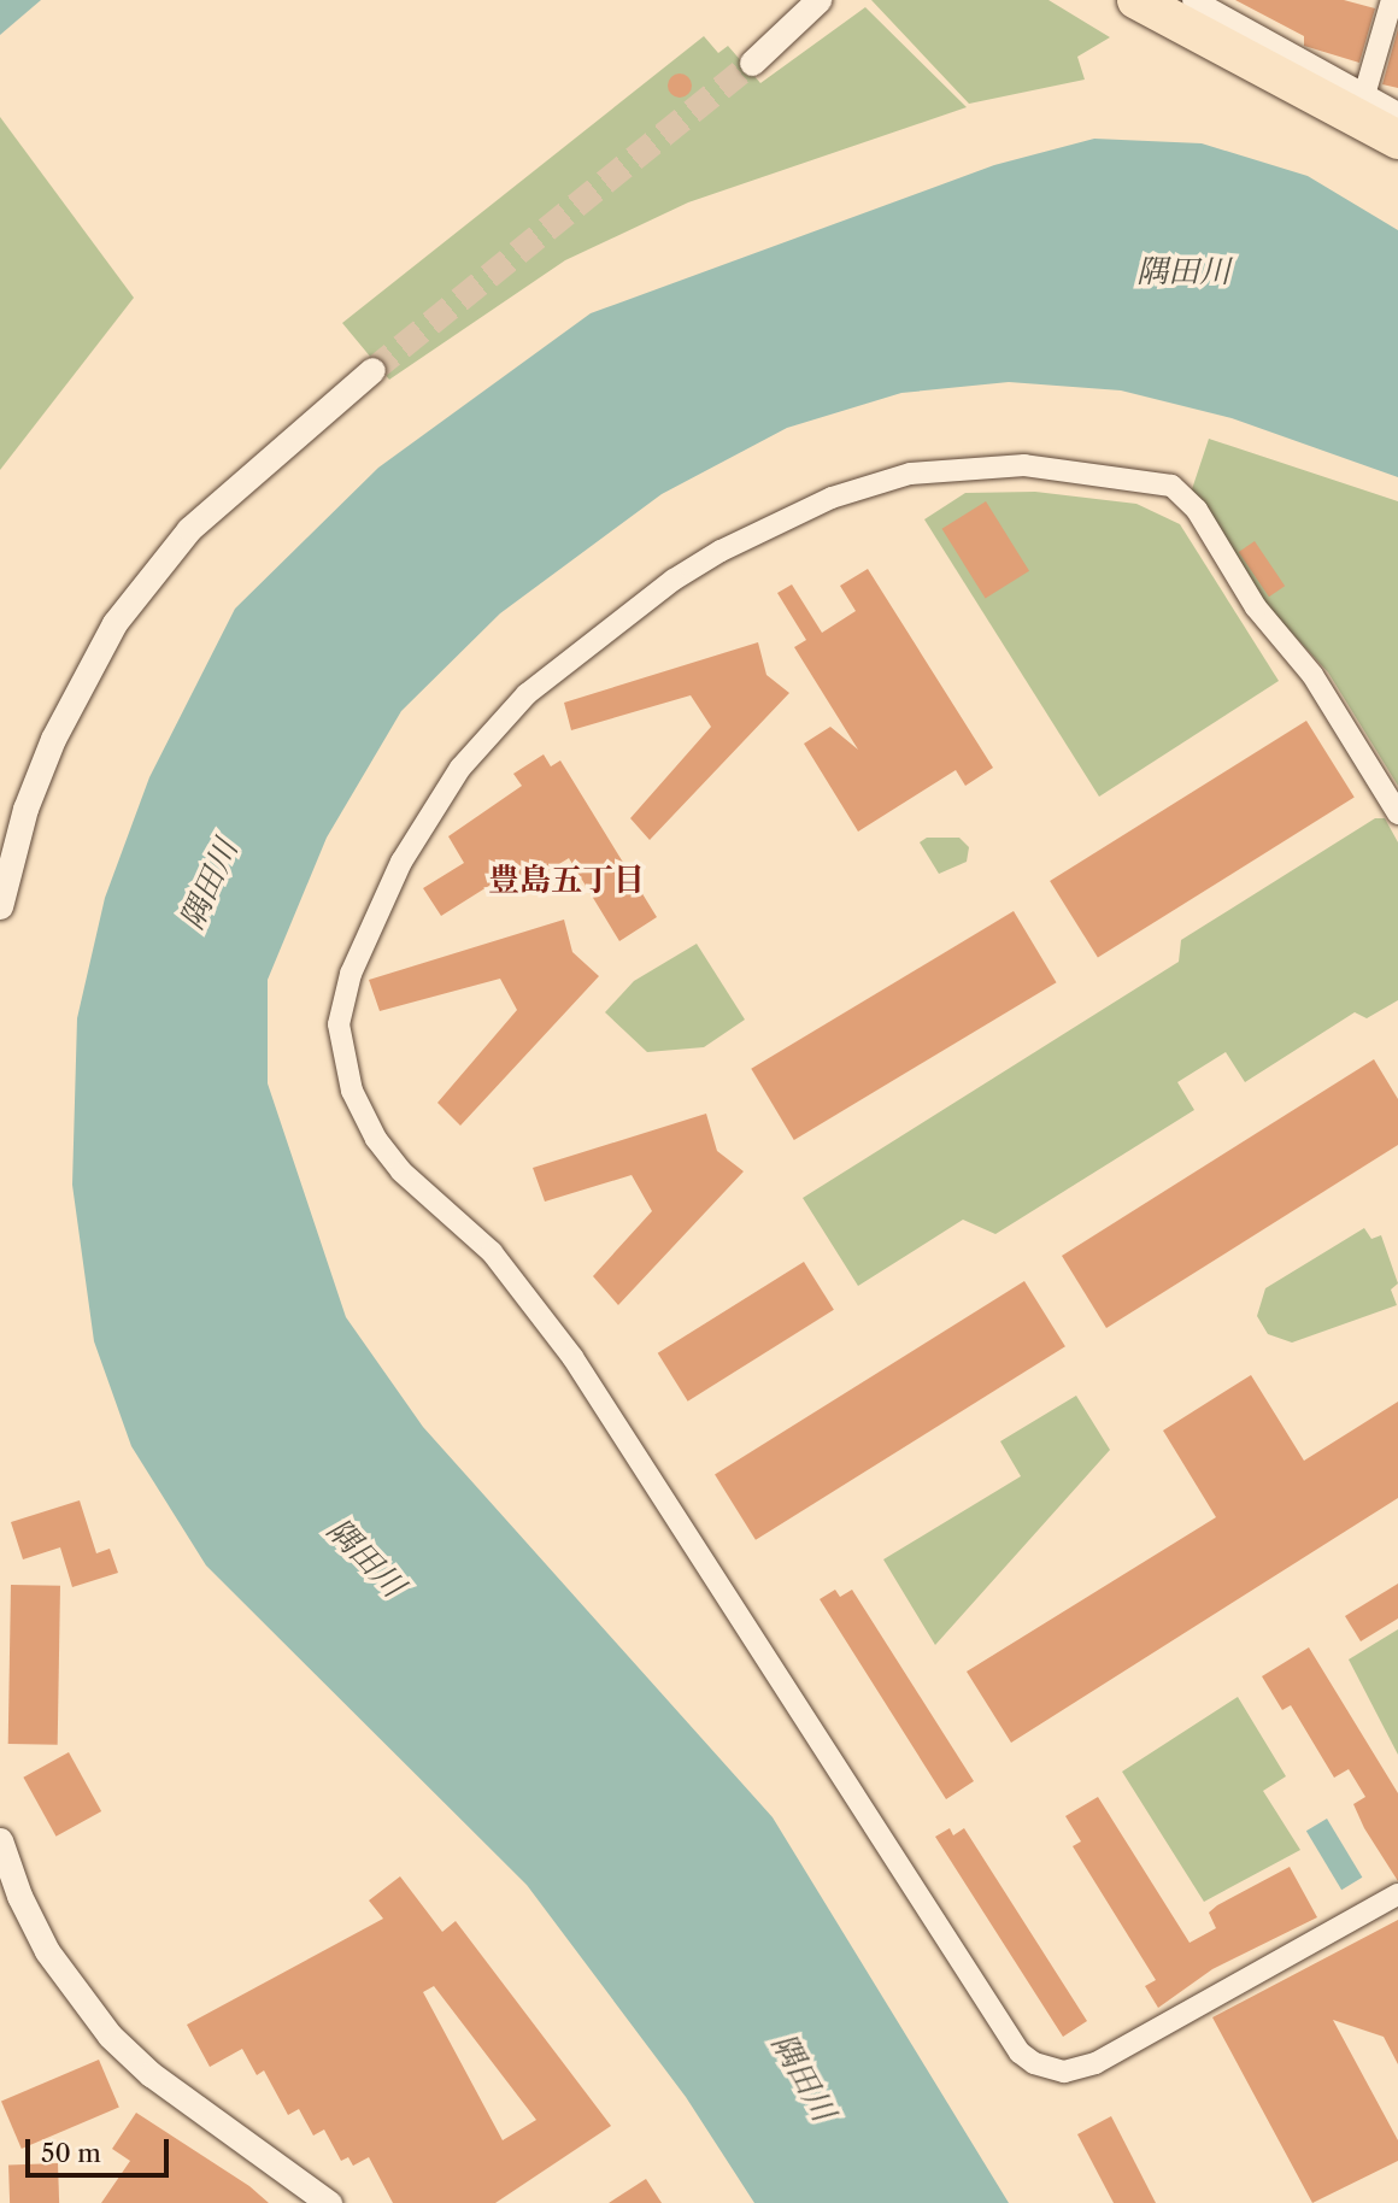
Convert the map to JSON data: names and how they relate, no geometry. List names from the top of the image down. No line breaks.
{"districts":["豊島五丁目"],"water":["隅田川"],"scale_bar":"50 m"}
